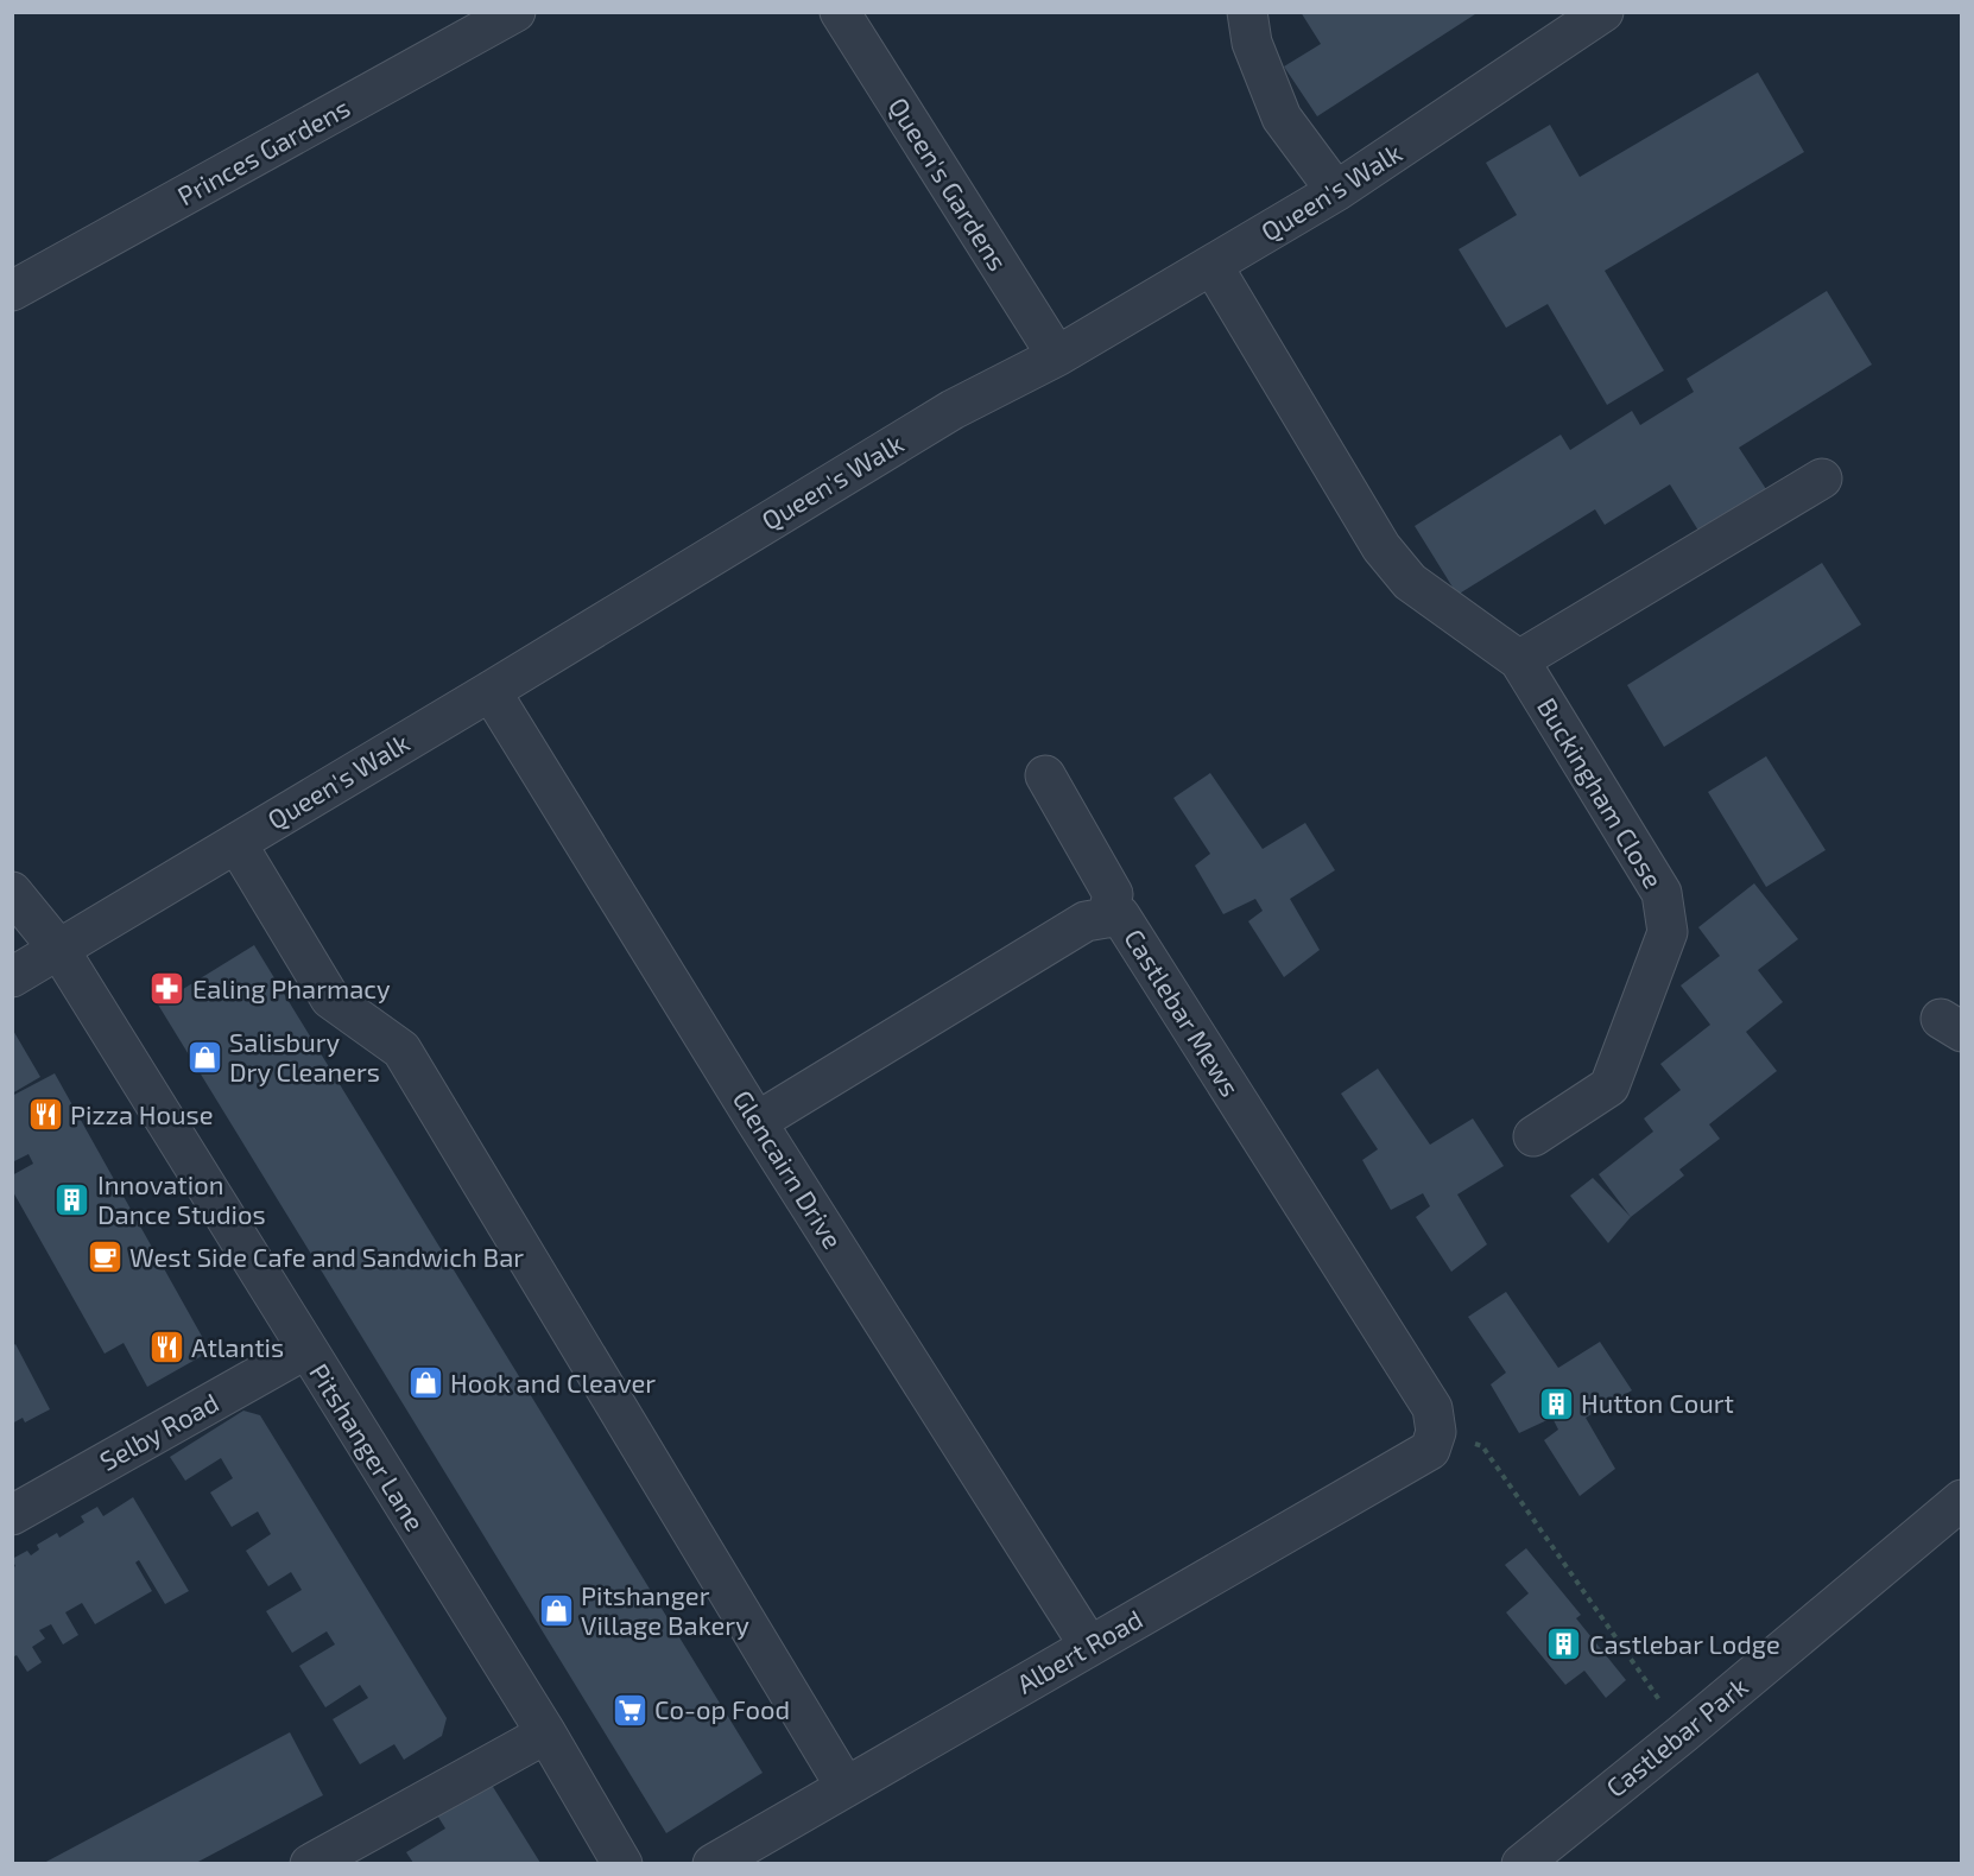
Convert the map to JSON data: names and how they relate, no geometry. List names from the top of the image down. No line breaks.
{"streets":{"street":["Princes Gardens","Queen's Gardens","Queen's Walk","Buckingham Close","Castlebar Mews","Glencairn Drive","Selby Road","Pitshanger Lane","Albert Road","Castlebar Park"]},"crossings":[["Queen's Gardens","Queen's Walk"],["Queen's Walk","Buckingham Close"],["Queen's Walk","Glencairn Drive"],["Queen's Walk","Pitshanger Lane"],["Castlebar Mews","Glencairn Drive"],["Castlebar Mews","Albert Road"],["Glencairn Drive","Albert Road"],["Selby Road","Pitshanger Lane"]],"places":{"pharmacy":["Ealing Pharmacy"],"shop":["Salisbury Dry Cleaners","Hook and Cleaver","Pitshanger Village Bakery"],"restaurant":["Pizza House","Atlantis"],"building":["Innovation Dance Studios","Hutton Court","Castlebar Lodge"],"cafe":["West Side Cafe and Sandwich Bar"],"supermarket":["Co-op Food"]}}
